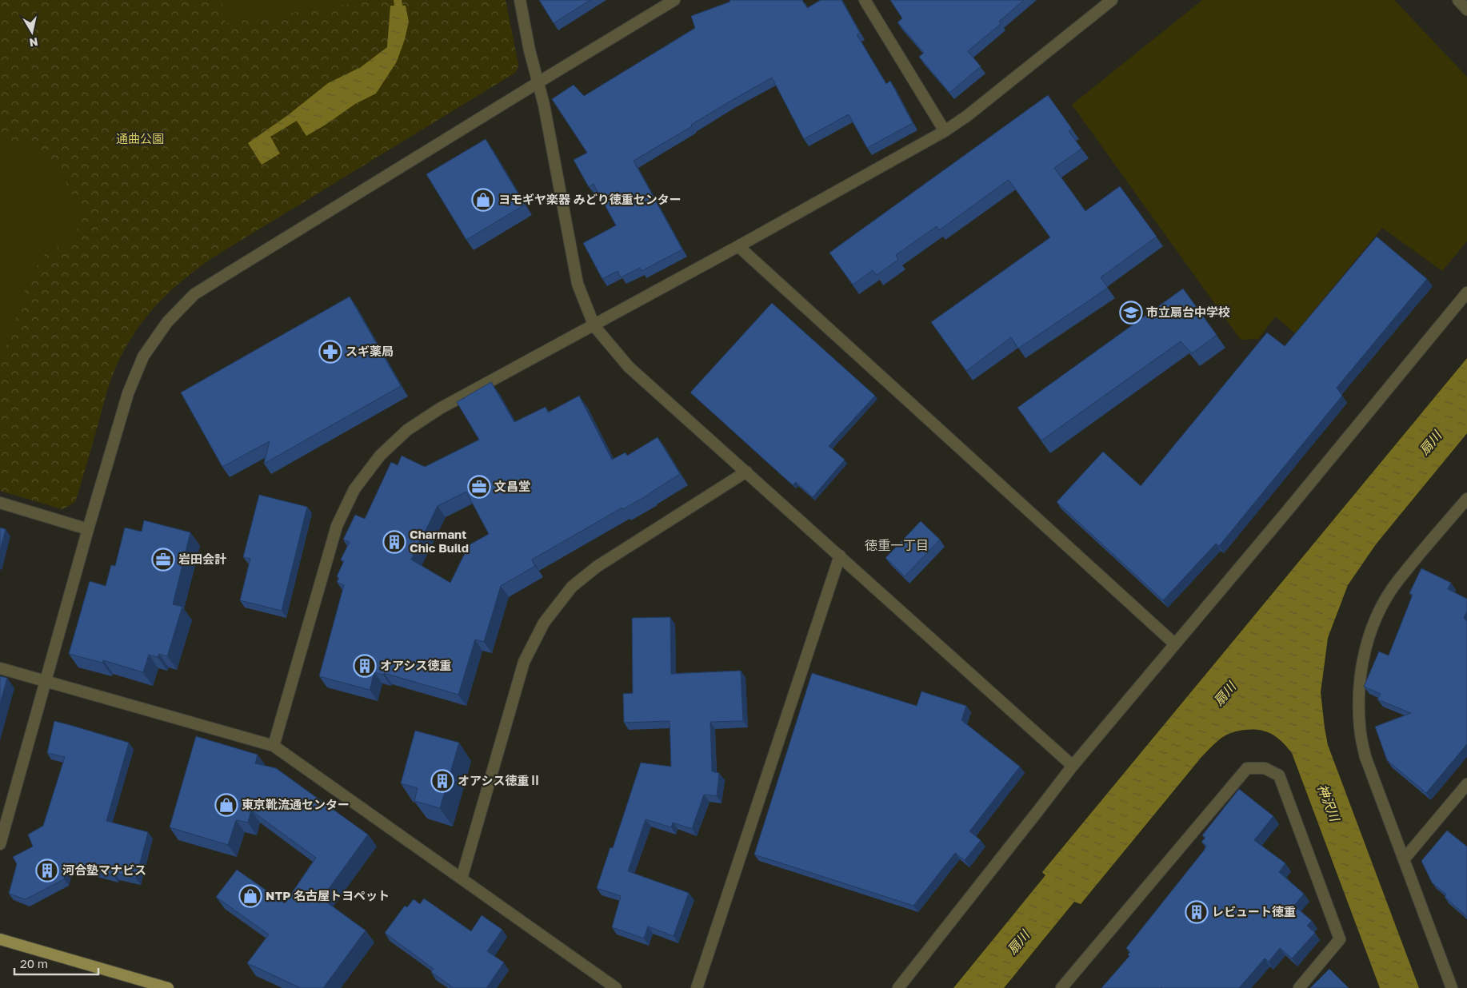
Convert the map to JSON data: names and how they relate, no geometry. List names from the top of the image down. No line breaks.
{"districts":["徳重一丁目"],"water":["扇川","神沢川"],"parks":["通曲公園"],"places":{"shop":["ヨモギヤ楽器 みどり徳重センター","東京靴流通センター","NTP 名古屋トヨペット"],"school or university":["市立扇台中学校"],"pharmacy":["スギ薬局"],"office":["文昌堂","岩田会計"],"building":["Charmant Chic Build","オアシス徳重","オアシス徳重Ⅱ","河合塾マナビス","レビュート徳重"]},"scale_bar":"20 m","north":"bottom"}
